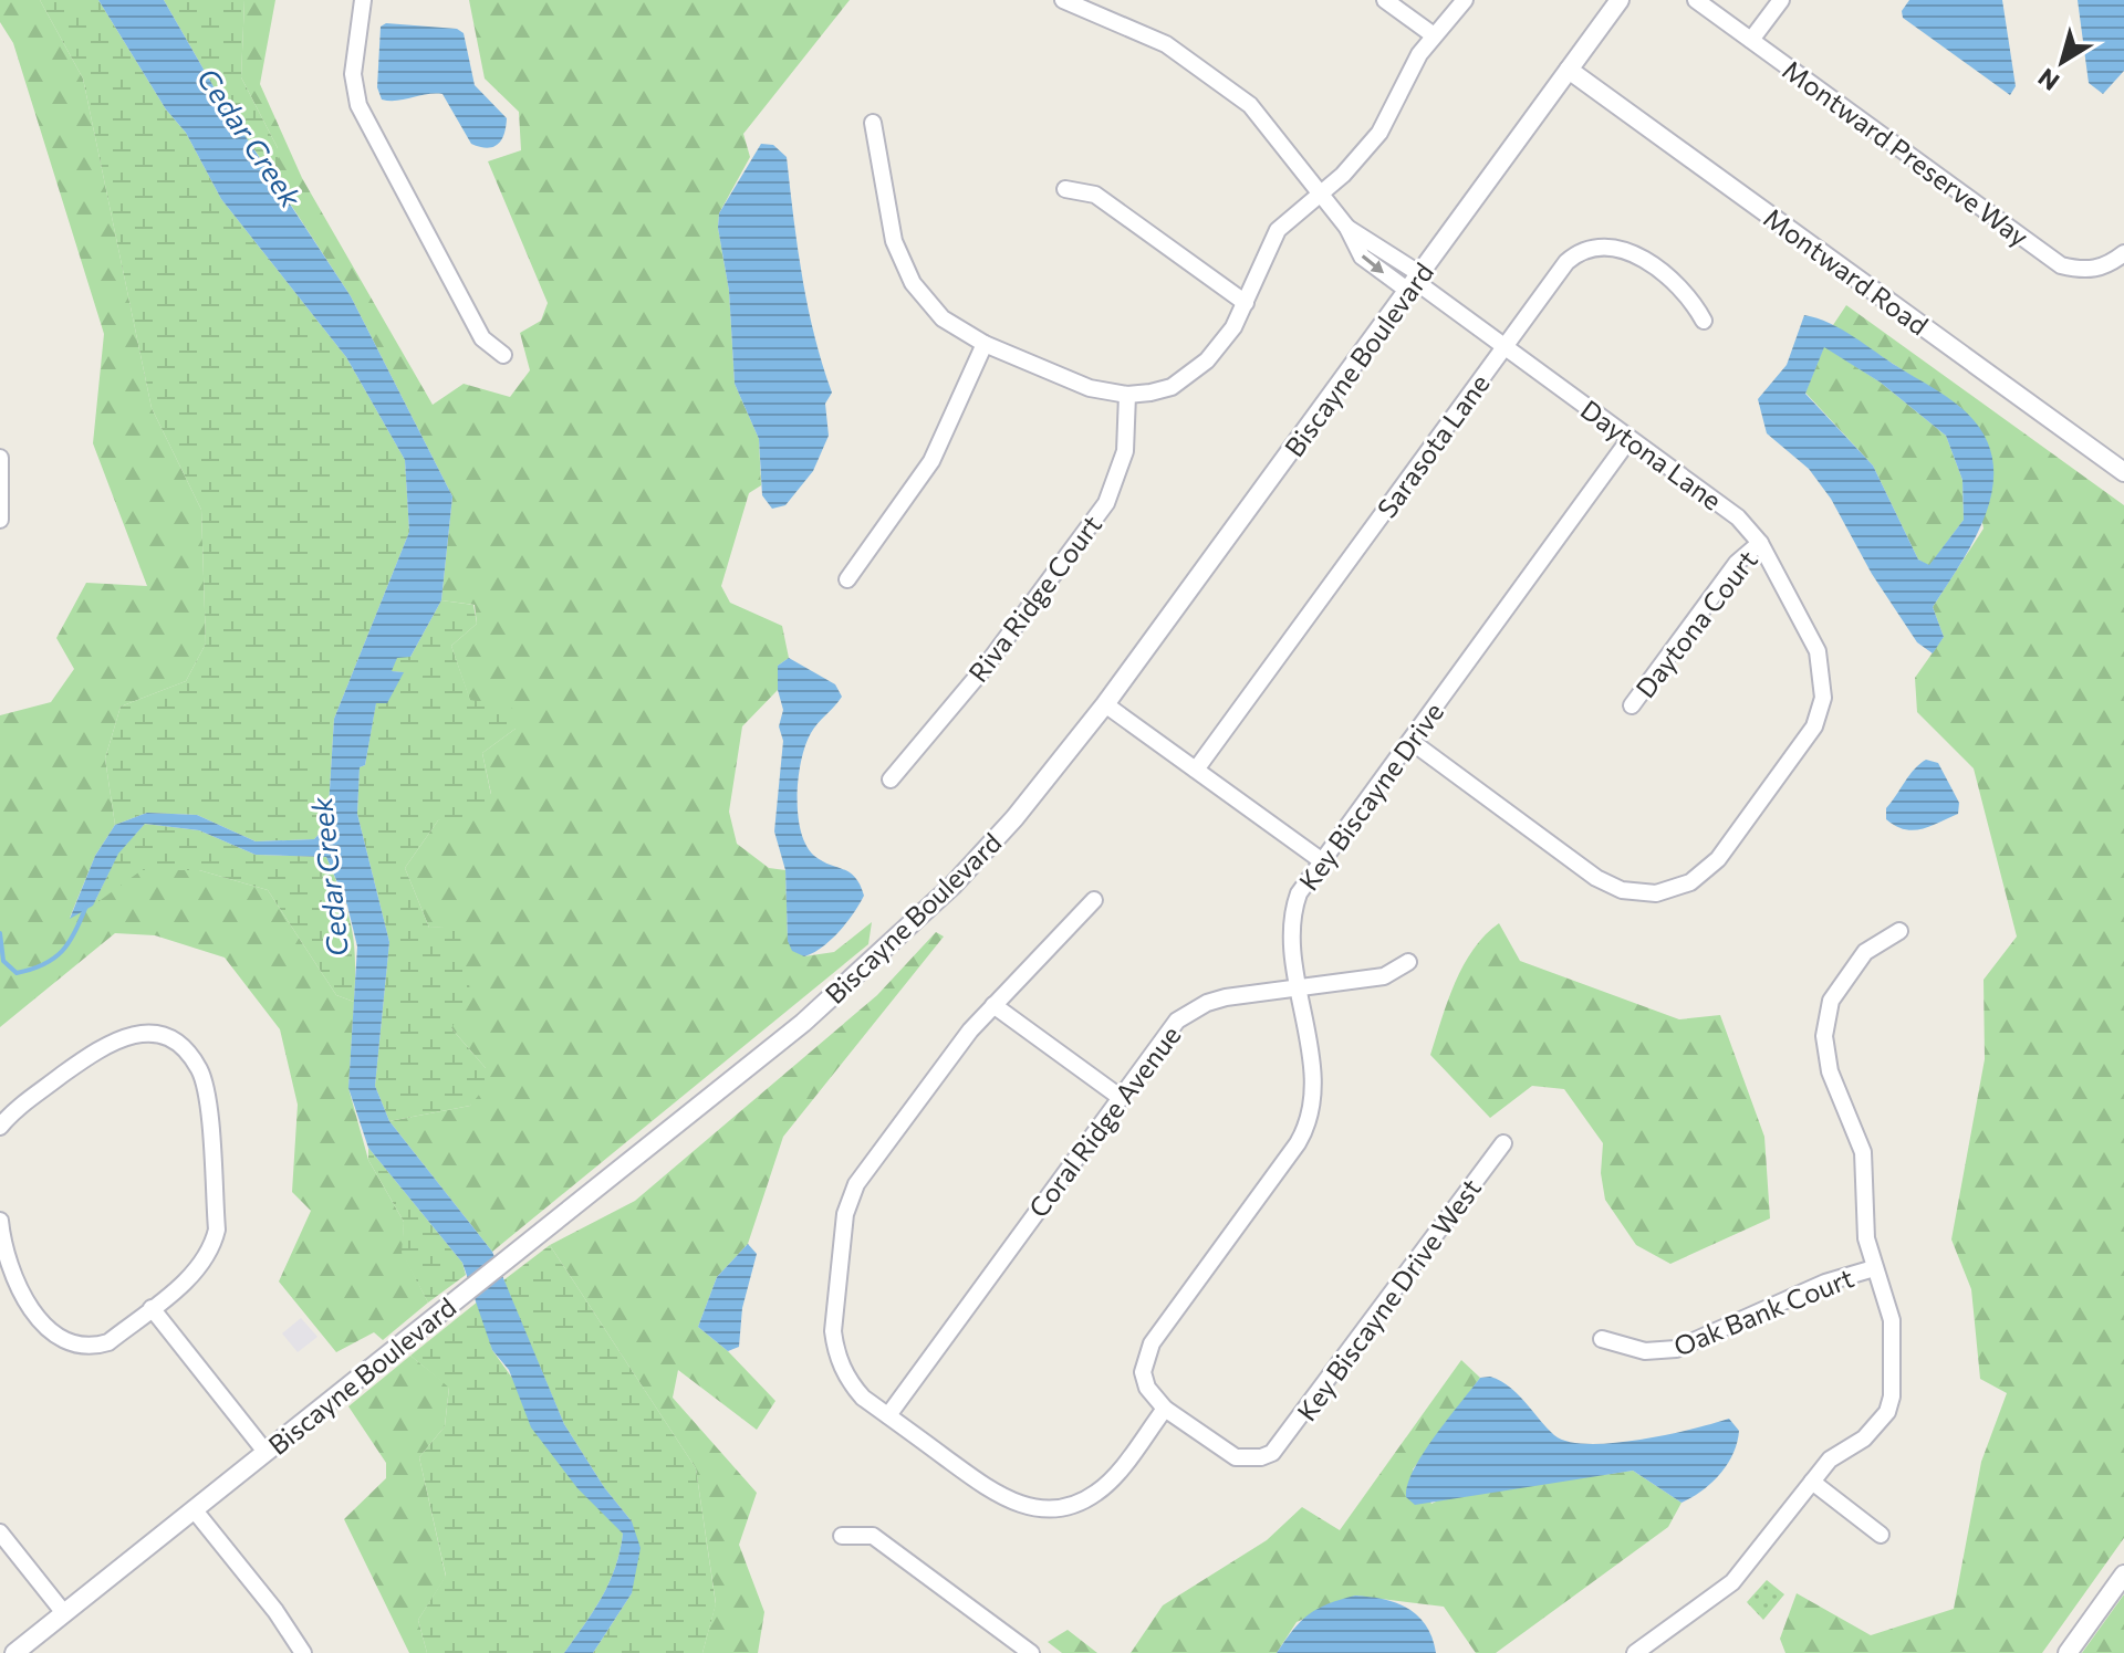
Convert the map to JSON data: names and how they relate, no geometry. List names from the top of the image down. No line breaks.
{"streets":{"street":["Montward Preserve Way","Montward Road","Biscayne Boulevard","Sarasota Lane","Daytona Lane","Riva Ridge Court","Daytona Court","Key Biscayne Drive","Coral Ridge Avenue","Key Biscayne Drive West","Oak Bank Court"]},"crossings":[["Montward Road","Biscayne Boulevard"],["Biscayne Boulevard","Daytona Lane"],["Sarasota Lane","Daytona Lane"],["Daytona Lane","Daytona Court"],["Daytona Lane","Key Biscayne Drive"],["Key Biscayne Drive","Coral Ridge Avenue"],["Key Biscayne Drive","Key Biscayne Drive West"]],"water":["Cedar Creek"],"north":"bottom left"}
